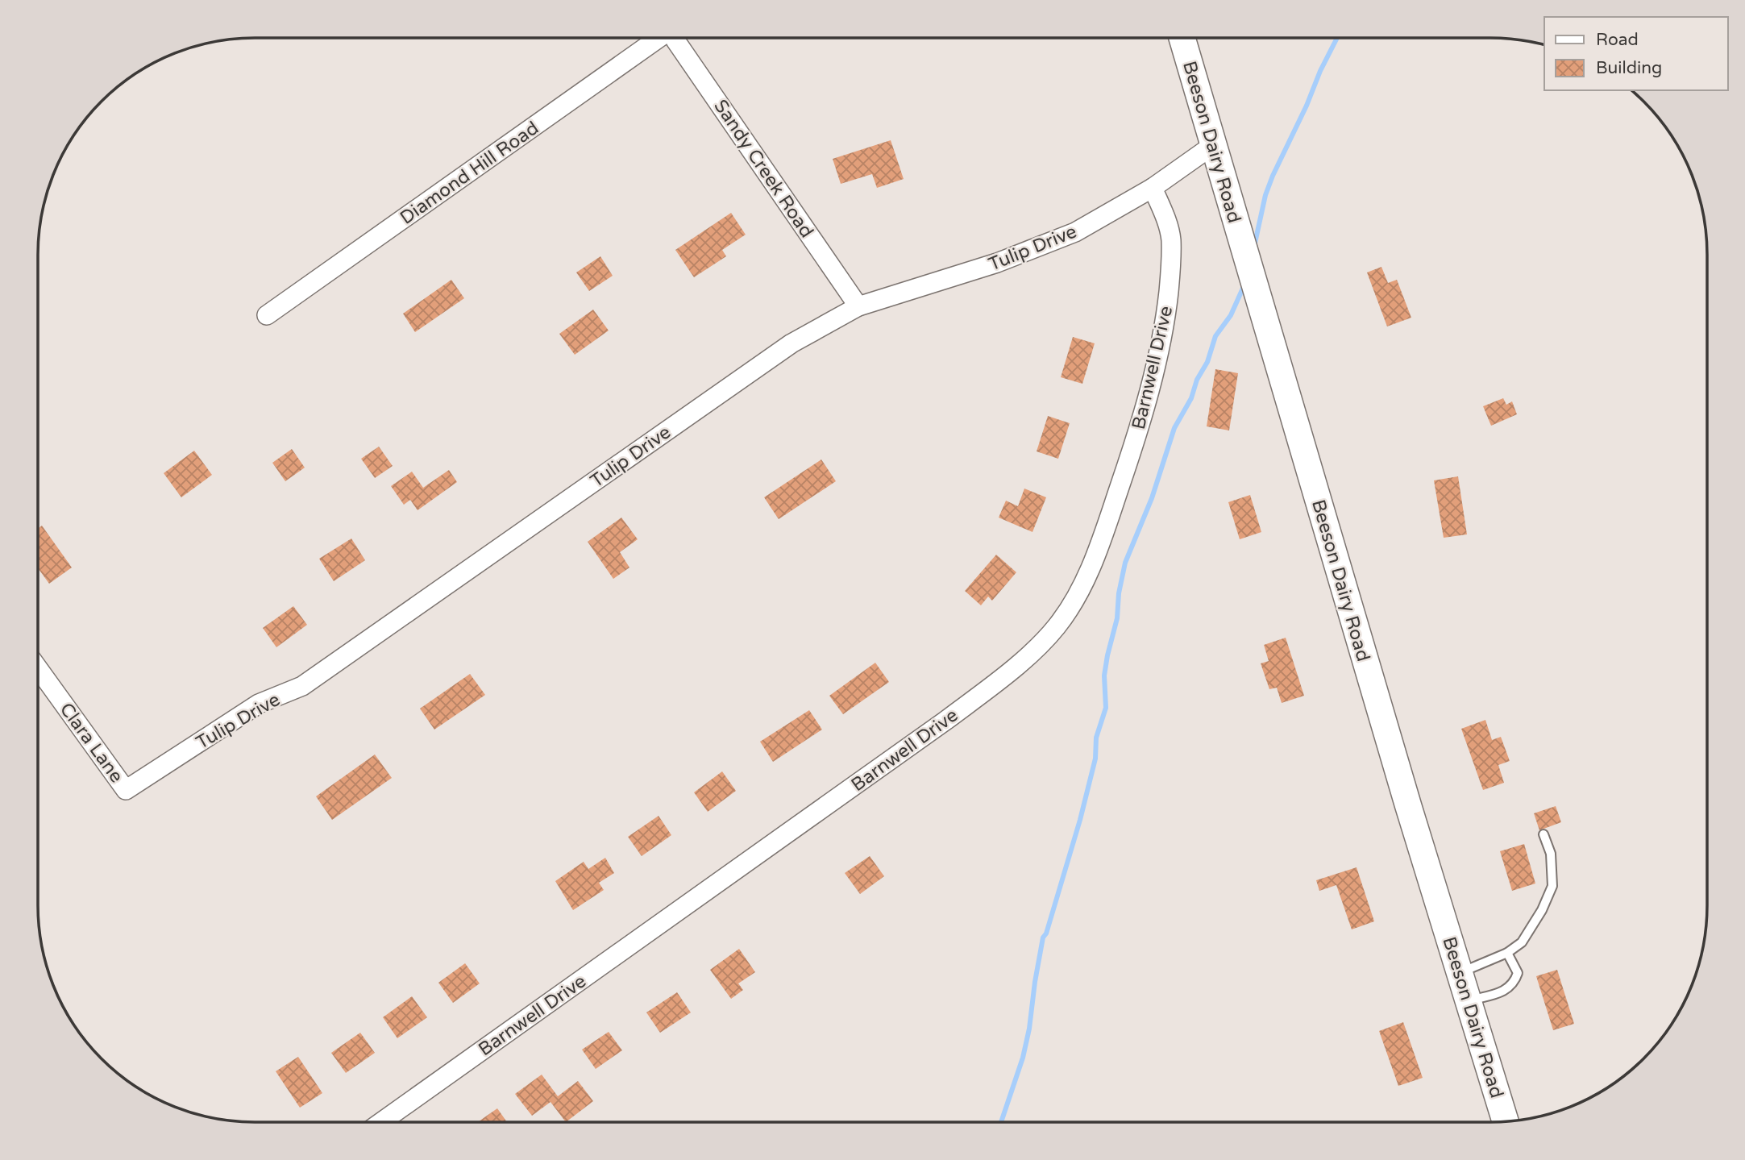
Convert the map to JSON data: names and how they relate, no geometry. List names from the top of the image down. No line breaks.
{"streets":{"street":["Beeson Dairy Road","Sandy Creek Road","Diamond Hill Road","Tulip Drive","Barnwell Drive","Clara Lane"]},"crossings":[["Beeson Dairy Road","Tulip Drive"],["Sandy Creek Road","Tulip Drive"],["Tulip Drive","Barnwell Drive"],["Tulip Drive","Clara Lane"]],"legend":["Road","Building"]}
